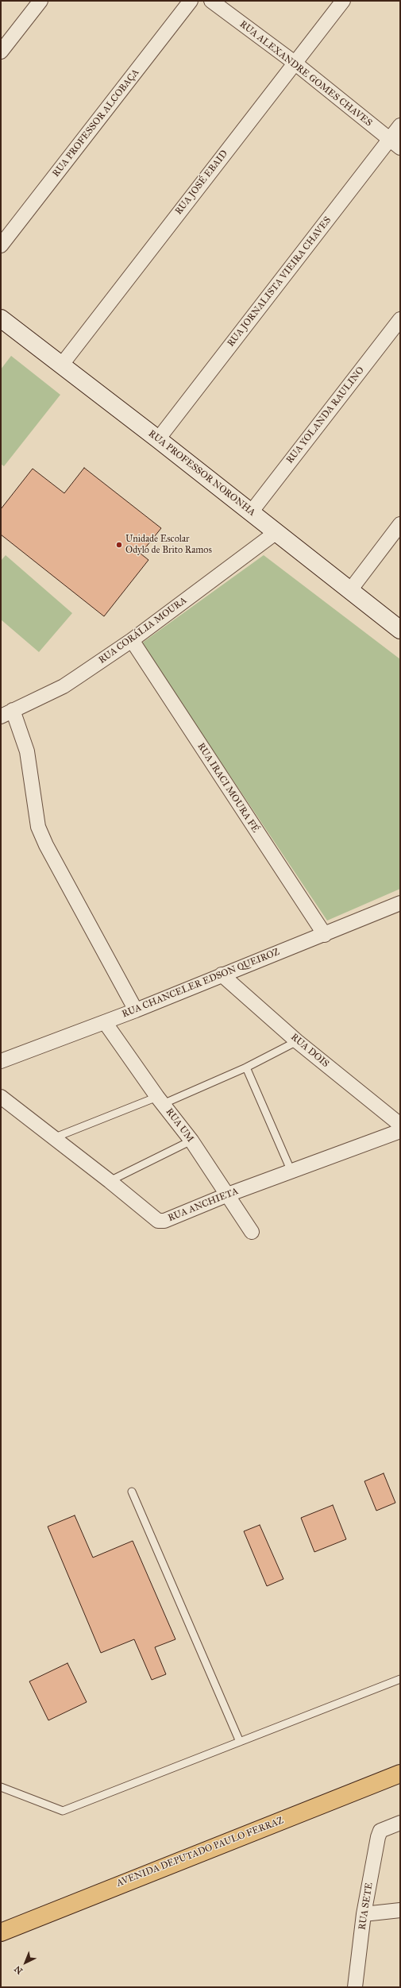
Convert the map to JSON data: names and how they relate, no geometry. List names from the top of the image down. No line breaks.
{"streets":{"highway":["AVENIDA DEPUTADO PAULO FERRAZ"],"street":["RUA ALEXANDRE GOMES CHAVES","RUA PROFESSOR ALCOBAÇA","RUA JOSÉ EBAID","RUA JORNALISTA VIEIRA CHAVES","RUA YOLANDA RAULINO","RUA PROFESSOR NORONHA","RUA CORÁLIA MOURA","RUA IRACI MOURA FÉ","RUA CHANCELER EDSON QUEIROZ","RUA DOIS","RUA UM","RUA ANCHIETA","RUA SETE"]},"crossings":[["RUA ALEXANDRE GOMES CHAVES","RUA JOSÉ EBAID"],["RUA ALEXANDRE GOMES CHAVES","RUA JORNALISTA VIEIRA CHAVES"],["RUA JOSÉ EBAID","RUA PROFESSOR NORONHA"],["RUA JORNALISTA VIEIRA CHAVES","RUA PROFESSOR NORONHA"],["RUA YOLANDA RAULINO","RUA PROFESSOR NORONHA"],["RUA PROFESSOR NORONHA","RUA CORÁLIA MOURA"],["RUA CORÁLIA MOURA","RUA IRACI MOURA FÉ"],["RUA IRACI MOURA FÉ","RUA CHANCELER EDSON QUEIROZ"],["RUA CHANCELER EDSON QUEIROZ","RUA DOIS"],["RUA CHANCELER EDSON QUEIROZ","RUA UM"],["RUA UM","RUA ANCHIETA"]],"places":["Unidade Escolar Odylo de Brito Ramos"],"north":"bottom left"}
